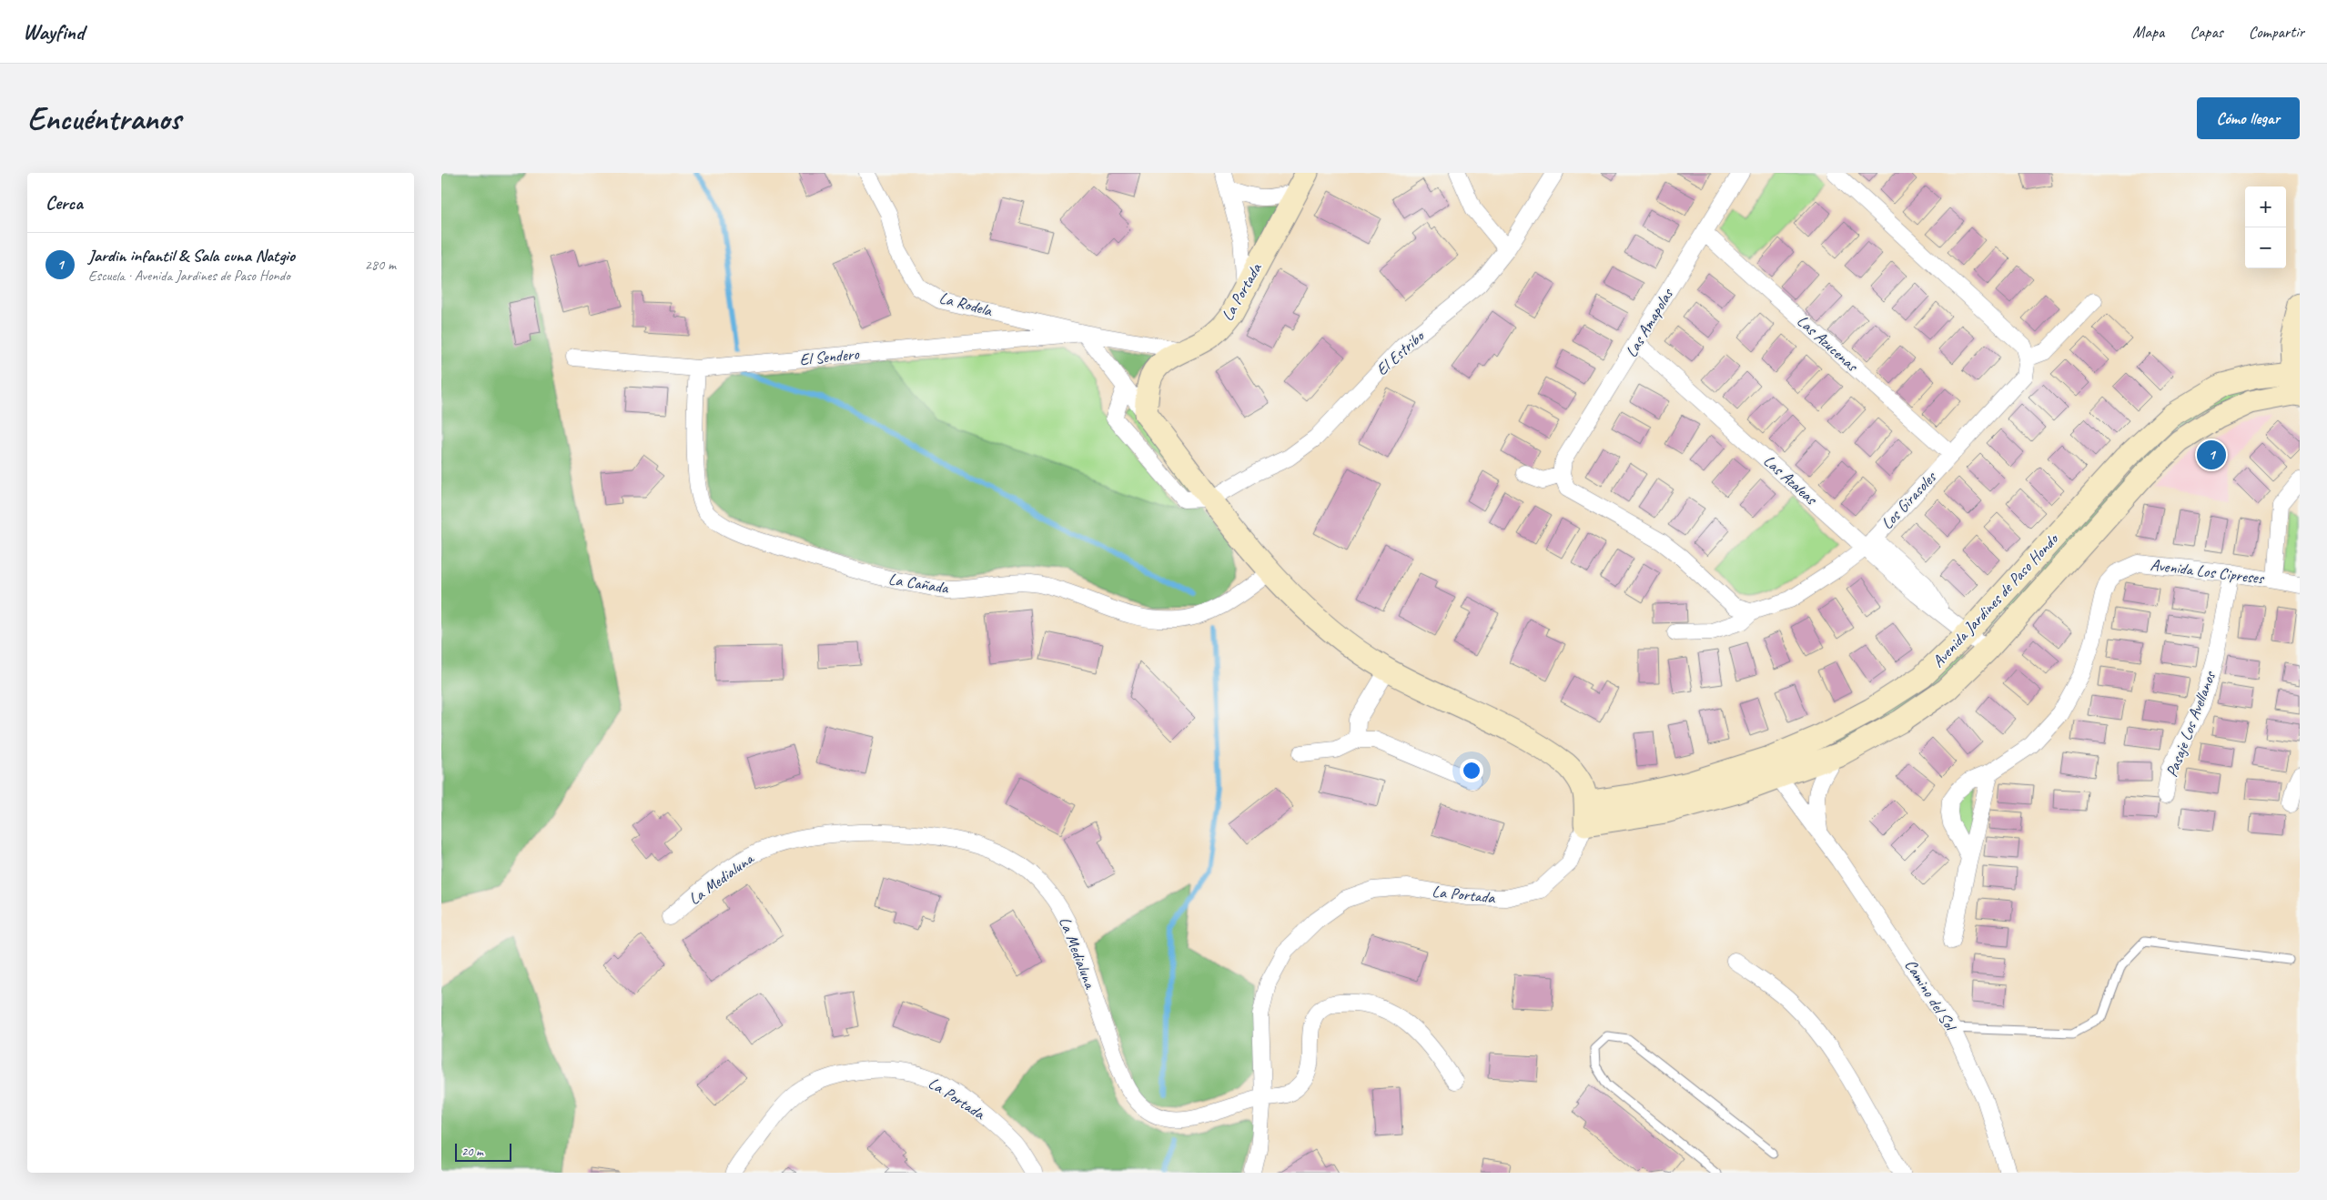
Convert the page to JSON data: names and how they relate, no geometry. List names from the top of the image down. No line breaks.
{"streets":{"street":["La Portada","La Rodela","Las Amapolas","Las Azucenas","El Estribo","El Sendero","Las Azaleas","Los Girasoles","Avenida Los Cipreses","La Cañada","Avenida Jardines de Paso Hondo","Pasaje Los Avellanos","La Medialuna","Camino del Sol"]},"crossings":[["La Portada","La Rodela"],["La Portada","Avenida Jardines de Paso Hondo"],["La Portada","La Medialuna"],["La Rodela","El Sendero"],["Las Amapolas","Las Azucenas"],["Las Amapolas","Las Azaleas"],["Las Azucenas","Los Girasoles"],["El Sendero","La Cañada"],["Las Azaleas","Los Girasoles"],["Las Azaleas","Avenida Jardines de Paso Hondo"],["Avenida Los Cipreses","Pasaje Los Avellanos"],["Avenida Jardines de Paso Hondo","Camino del Sol"]],"scale_bar":"20 m","page":{"header":"Wayfind","nav":["Mapa","Capas","Compartir"],"buttons":"Cómo llegar","title":"Encuéntranos","heading":"Cerca","map_buttons":["+","−"],"list":[{"mark":"1","name":"Jardin infantil & Sala cuna Natgio","note":"Escuela · Avenida Jardines de Paso Hondo","value":"280 m"}],"pins":"1","scale":"20 m"}}
